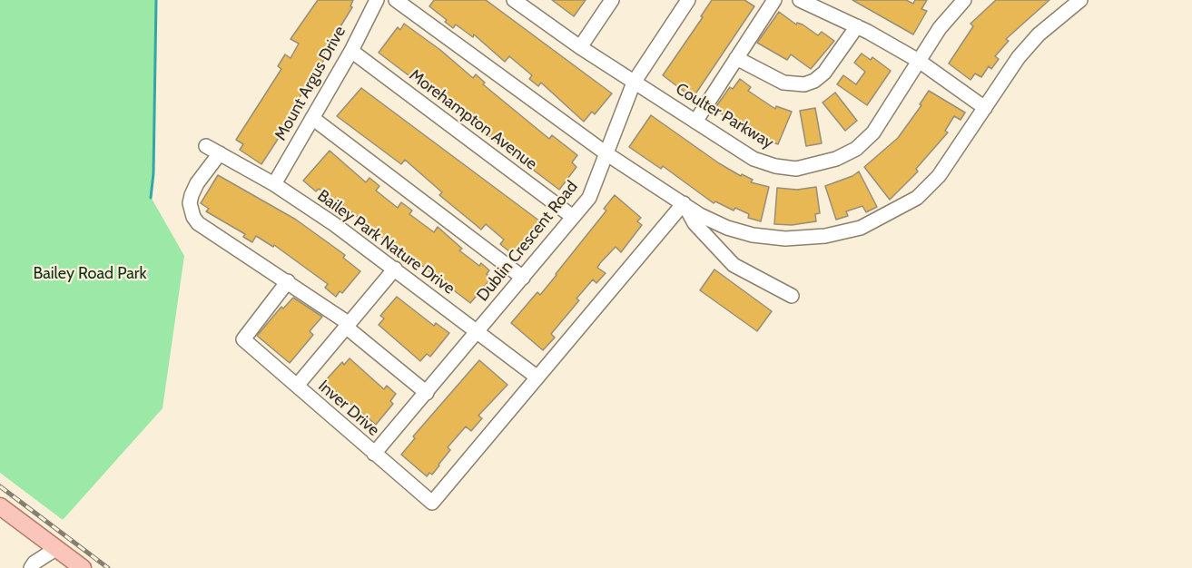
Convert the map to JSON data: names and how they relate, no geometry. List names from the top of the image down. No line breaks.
{"streets":{"street":["Mount Argus Drive","Coulter Parkway","Morehampton Avenue","Dublin Crescent Road","Bailey Park Nature Drive","Inver Drive"]},"crossings":[["Mount Argus Drive","Morehampton Avenue"],["Mount Argus Drive","Bailey Park Nature Drive"],["Coulter Parkway","Dublin Crescent Road"],["Morehampton Avenue","Dublin Crescent Road"],["Dublin Crescent Road","Bailey Park Nature Drive"],["Dublin Crescent Road","Inver Drive"],["Bailey Park Nature Drive","Inver Drive"]],"parks":["Bailey Road Park"]}
